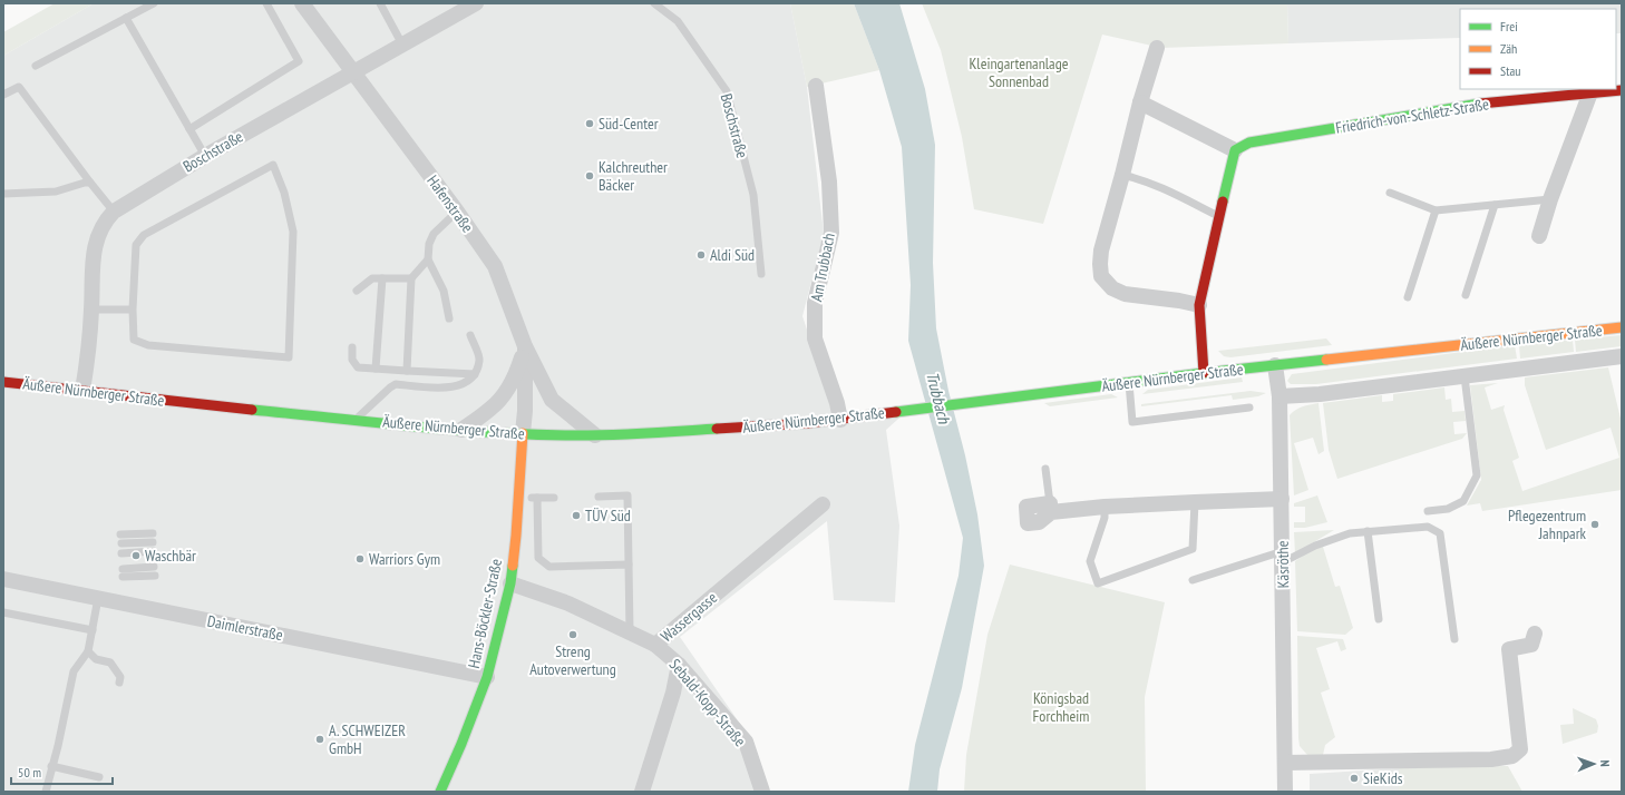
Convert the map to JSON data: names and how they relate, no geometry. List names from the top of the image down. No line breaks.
{"streets":{"main road":["Friedrich-von-Schletz-Straße","Äußere Nürnberger Straße","Hans-Böckler-Straße"],"street":["Boschstraße","Hafenstraße","Am Trubbach","Käsröthe","Wassergasse","Daimlerstraße","Sebald-Kopp-Straße"]},"crossings":[["Boschstraße","Hafenstraße"],["Boschstraße","Äußere Nürnberger Straße"],["Hafenstraße","Äußere Nürnberger Straße"],["Hafenstraße","Hans-Böckler-Straße"],["Am Trubbach","Äußere Nürnberger Straße"],["Äußere Nürnberger Straße","Käsröthe"],["Äußere Nürnberger Straße","Hans-Böckler-Straße"],["Hans-Böckler-Straße","Wassergasse"],["Hans-Böckler-Straße","Daimlerstraße"],["Wassergasse","Sebald-Kopp-Straße"]],"water":["Trubbach"],"parks":["Kleingartenanlage Sonnenbad","Königsbad Forchheim"],"places":["Süd-Center","Kalchreuther Bäcker","Aldi Süd","TÜV Süd","Pflegezentrum Jahnpark","Waschbär","Warriors Gym","Streng Autoverwertung","A. SCHWEIZER GmbH","SieKids"],"legend":["Frei","Zäh","Stau"],"scale_bar":"50 m","north":"right"}
